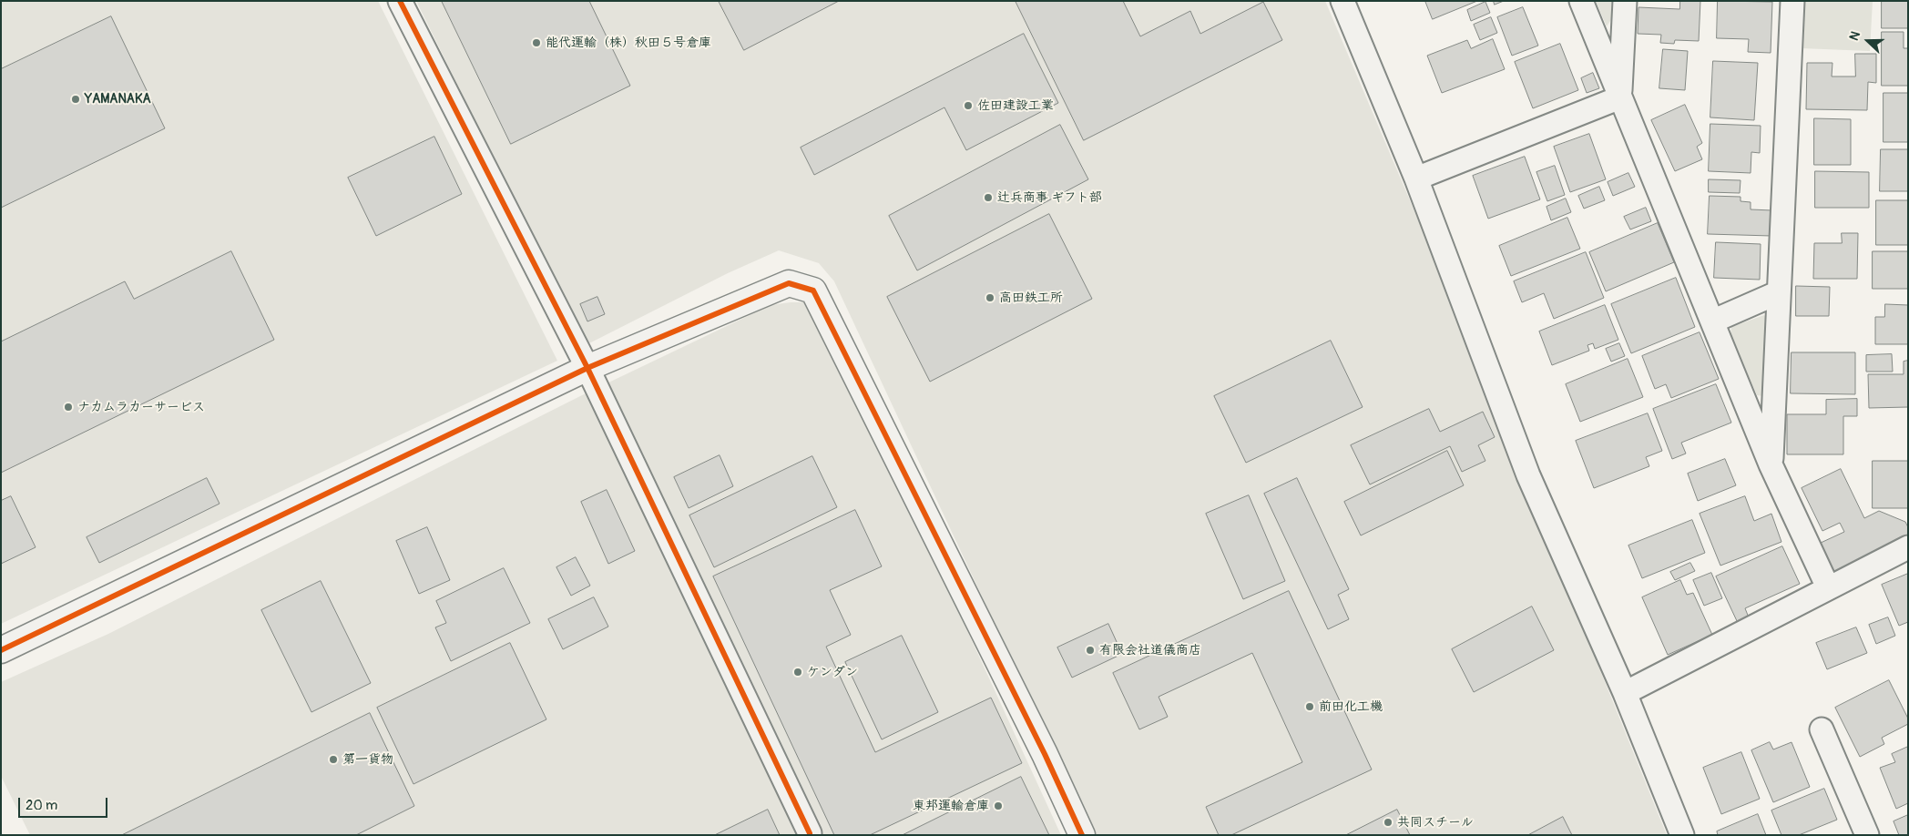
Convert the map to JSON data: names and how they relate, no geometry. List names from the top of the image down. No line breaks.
{"places":["能代運輸（株）秋田５号倉庫","YAMANAKA","佐田建設工業","辻兵商事 ギフト部","高田鉄工所","ナカムラカーサービス","有限会社道儀商店","ケンダン","前田化工機","第一貨物","東邦運輸倉庫","共同スチール"],"scale_bar":"20 m","north":"left"}
